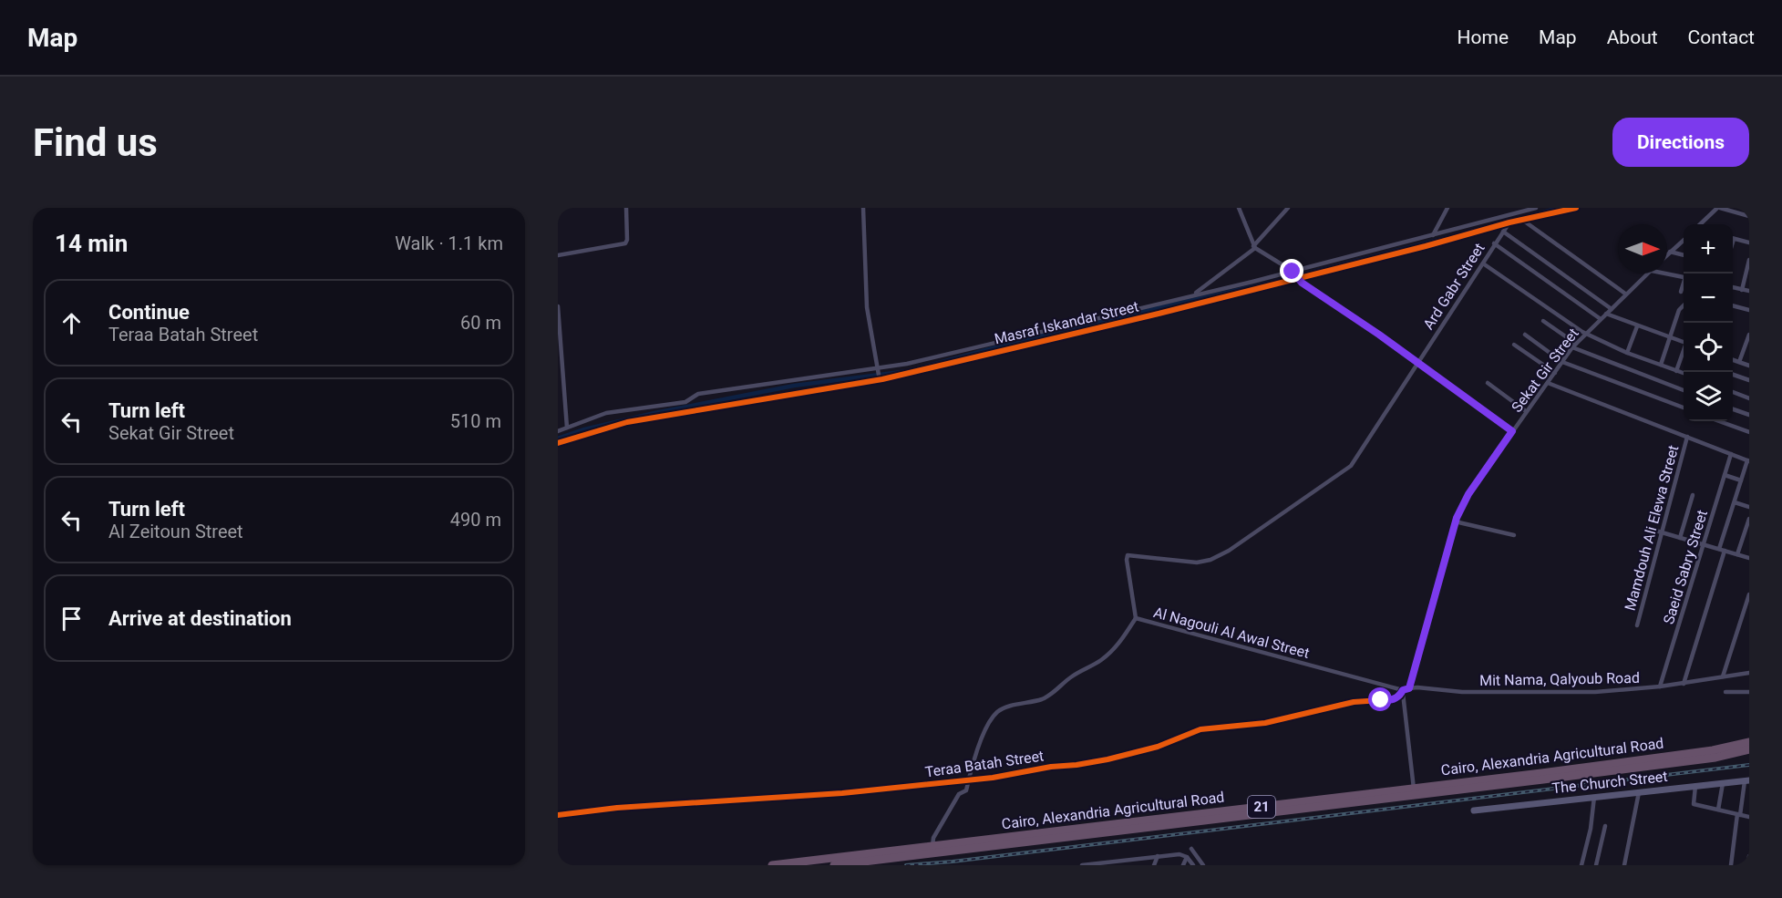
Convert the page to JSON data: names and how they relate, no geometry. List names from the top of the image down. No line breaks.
{"streets":{"highway":["Cairo, Alexandria Agricultural Road","21"],"main road":["The Church Street"],"street":["Ard Gabr Street","Masraf Iskandar Street","Sekat Gir Street","Mamdouh Ali Elewa Street","Saeid Sabry Street","Al Nagouli Al Awal Street","Mit Nama, Qalyoub Road","Teraa Batah Street"]},"crossings":[["Ard Gabr Street","Masraf Iskandar Street"],["Ard Gabr Street","Al Nagouli Al Awal Street"],["Sekat Gir Street","Mit Nama, Qalyoub Road"],["Saeid Sabry Street","Mit Nama, Qalyoub Road"],["Al Nagouli Al Awal Street","Mit Nama, Qalyoub Road"],["Al Nagouli Al Awal Street","Teraa Batah Street"],["Mit Nama, Qalyoub Road","Teraa Batah Street"]],"north":"right","page":{"header":"Map","nav":["Home","Map","About","Contact"],"buttons":"Directions","title":"Find us","heading":["14 min","Walk · 1.1 km"],"map_buttons":["+","−"],"list":[["Continue","Teraa Batah Street","60 m"],["Turn left","Sekat Gir Street","510 m"],["Turn left","Al Zeitoun Street","490 m"],"Arrive at destination"]}}
